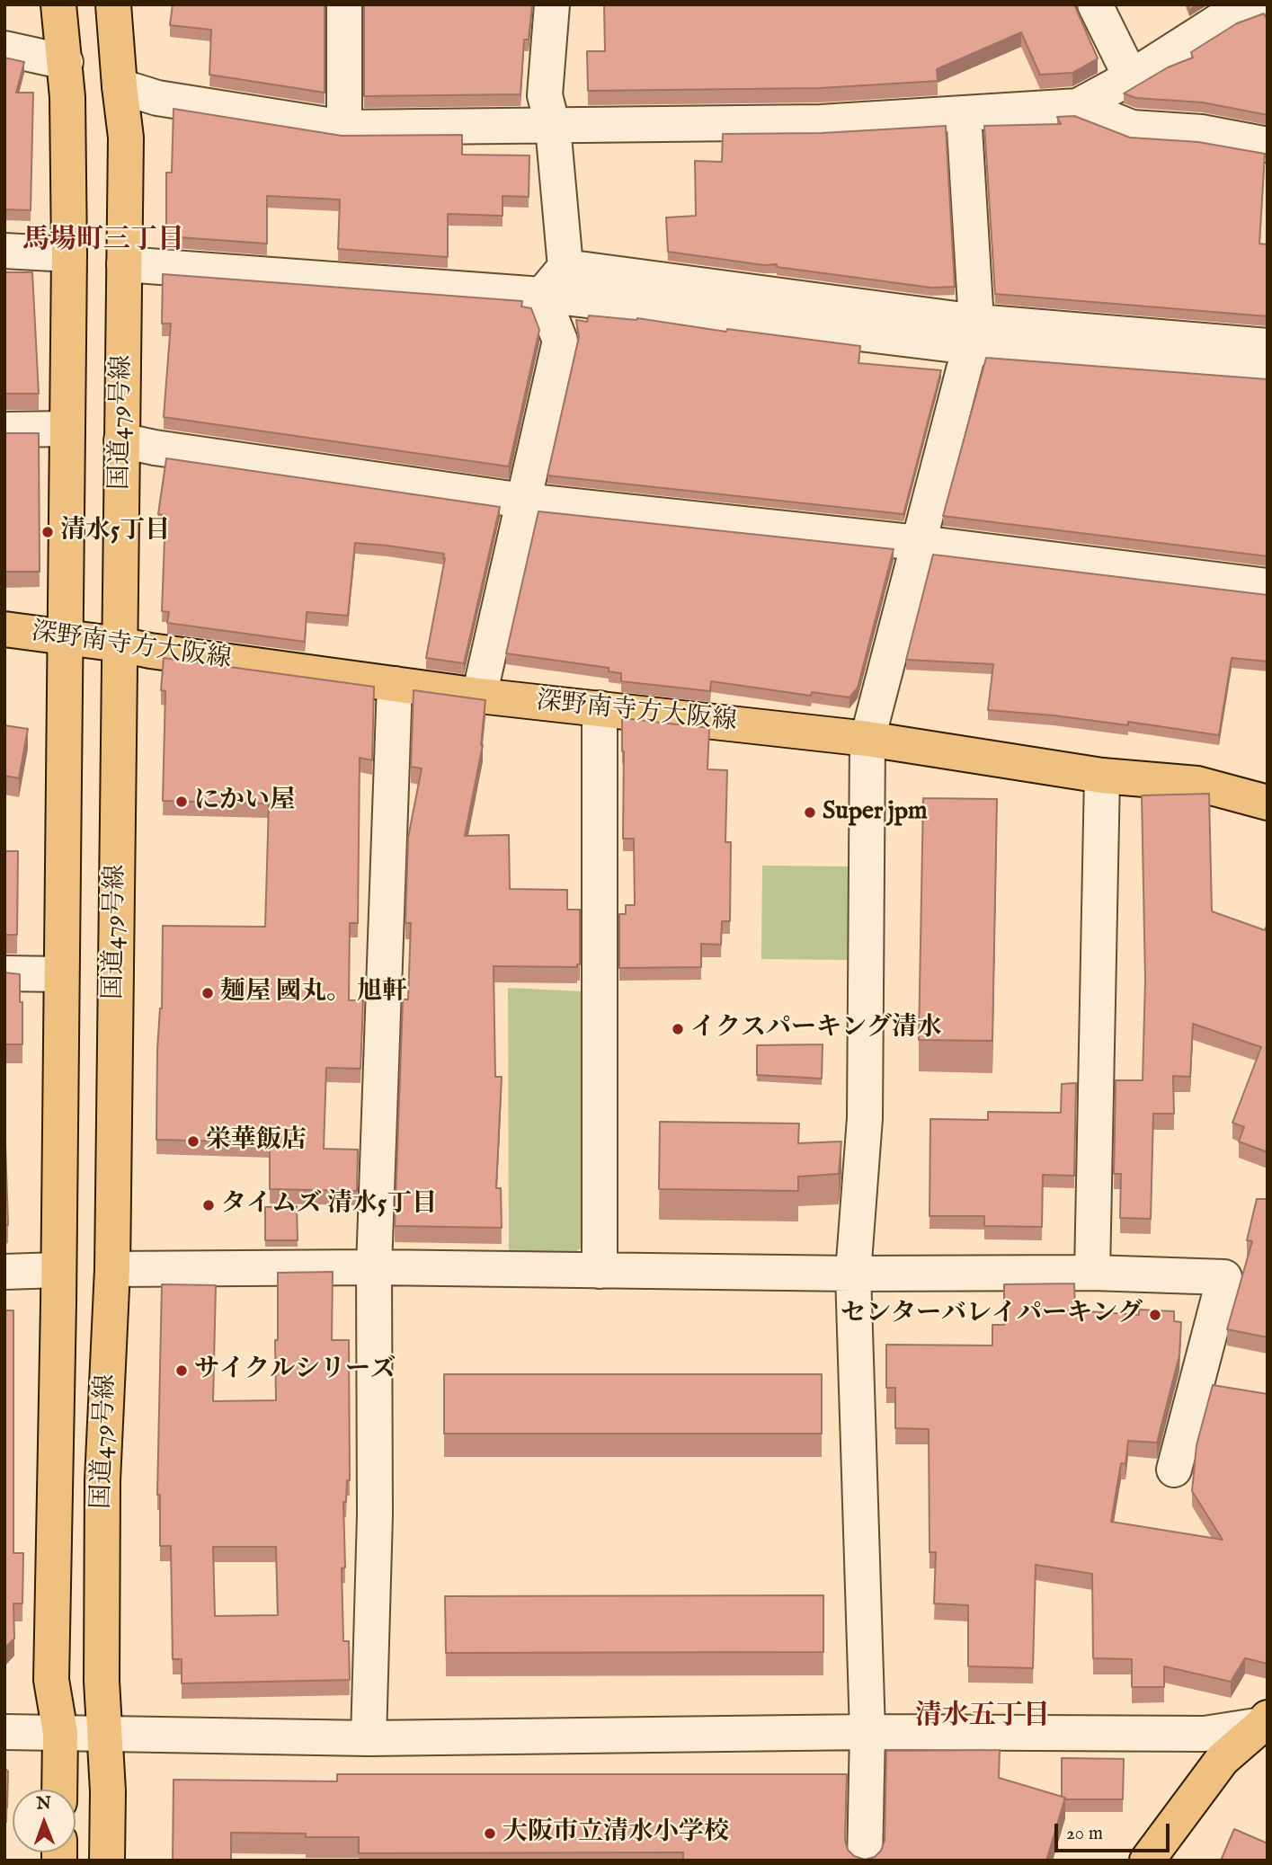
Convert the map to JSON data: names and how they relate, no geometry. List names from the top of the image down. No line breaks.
{"streets":{"main road":["国道479号線","深野南寺方大阪線"]},"crossings":[["国道479号線","深野南寺方大阪線"]],"districts":["馬場町三丁目","清水五丁目"],"places":["清水5丁目","にかい屋","Super jpm","麺屋 國丸。 旭軒","イクスパーキング清水","栄華飯店","タイムズ 清水5丁目","センターバレイパーキング","サイクルシリーズ","大阪市立清水小学校"],"scale_bar":"20 m","north":"top"}
